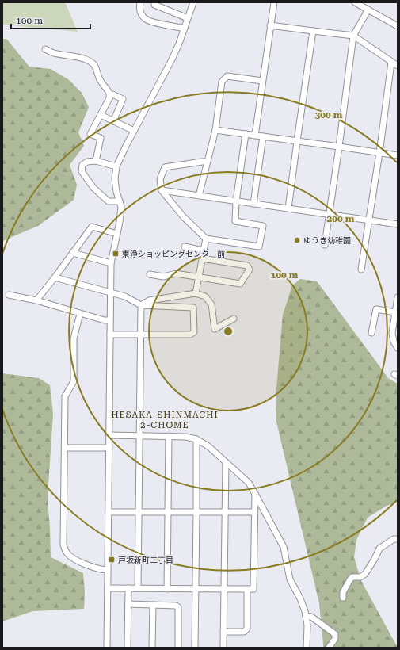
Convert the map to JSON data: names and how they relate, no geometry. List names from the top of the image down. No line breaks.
{"districts":["HESAKA-SHINMACHI 2-CHOME"],"places":{"other":["ゆうき幼稚園"],"transit":["東浄ショッピングセンター前","戸坂新町二丁目"]},"scale_bar":"100 m","rings":["300 m","200 m","100 m"]}
